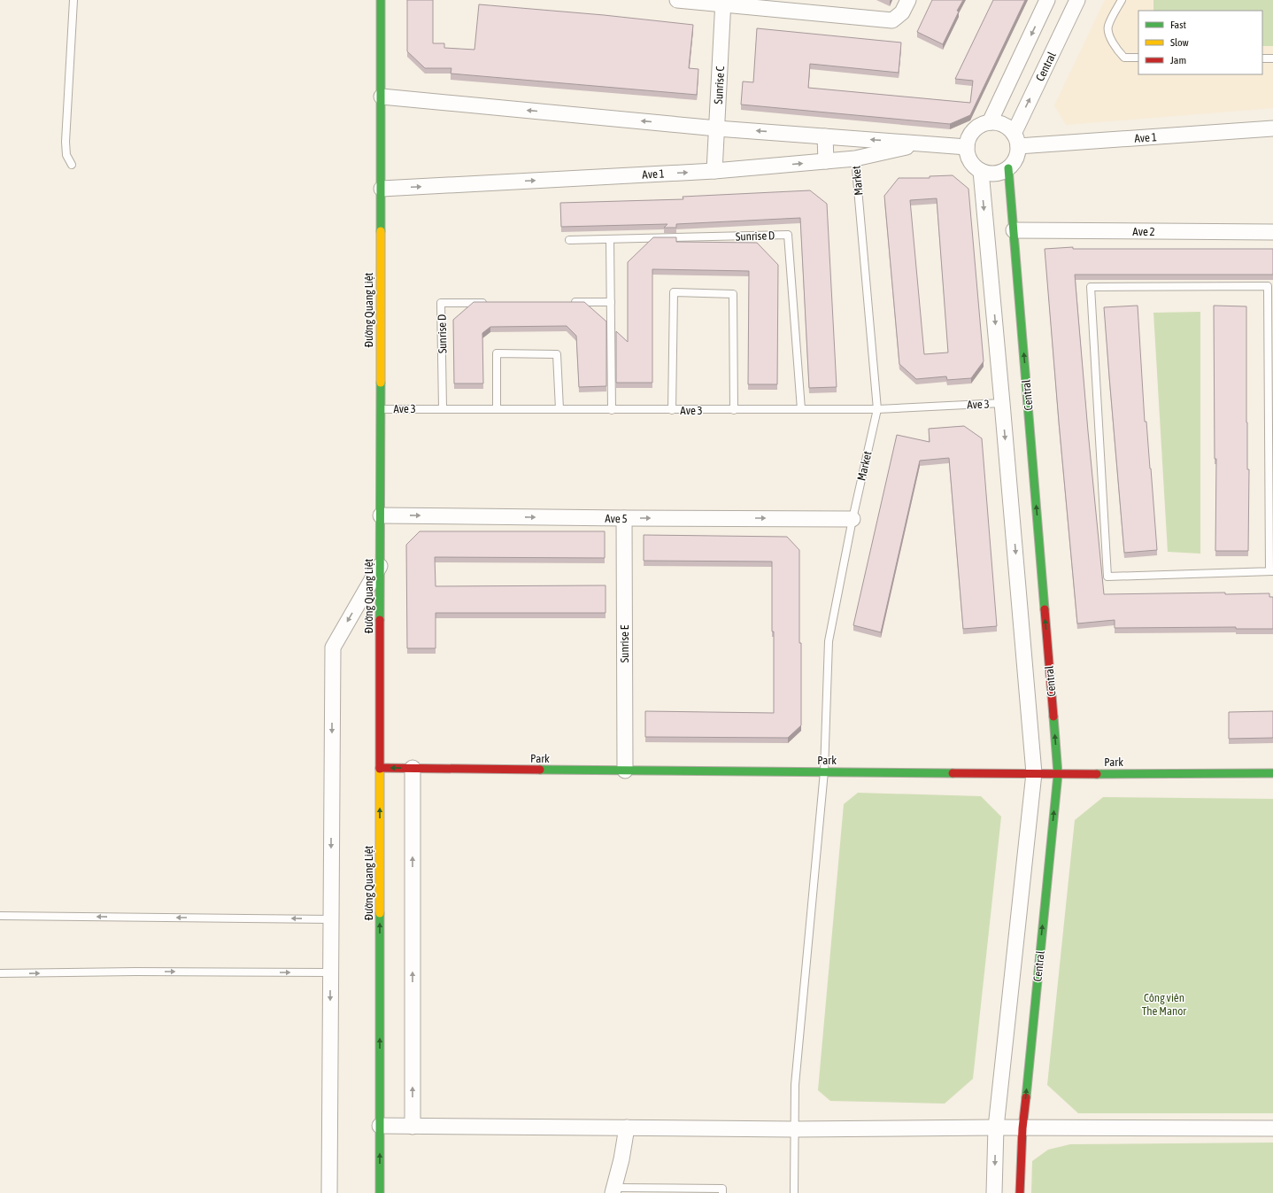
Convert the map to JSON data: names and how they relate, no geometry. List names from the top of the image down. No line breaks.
{"streets":{"street":["Central","Sunrise C","Ave 1","Ave 2","Đường Quang Liệt","Ave 5","Sunrise E","Park"],"lane":["Market","Sunrise D","Ave 3"]},"crossings":[["Central","Ave 1"],["Central","Ave 2"],["Central","Ave 3"],["Central","Park"],["Sunrise C","Ave 1"],["Ave 1","Market"],["Ave 1","Đường Quang Liệt"],["Market","Ave 3"],["Market","Ave 5"],["Market","Park"],["Sunrise D","Ave 3"],["Đường Quang Liệt","Ave 3"],["Đường Quang Liệt","Ave 5"],["Đường Quang Liệt","Park"],["Ave 5","Sunrise E"],["Sunrise E","Park"]],"one_way":["Ave 5"],"parks":["Công viên The Manor"],"legend":["Fast","Slow","Jam"]}
